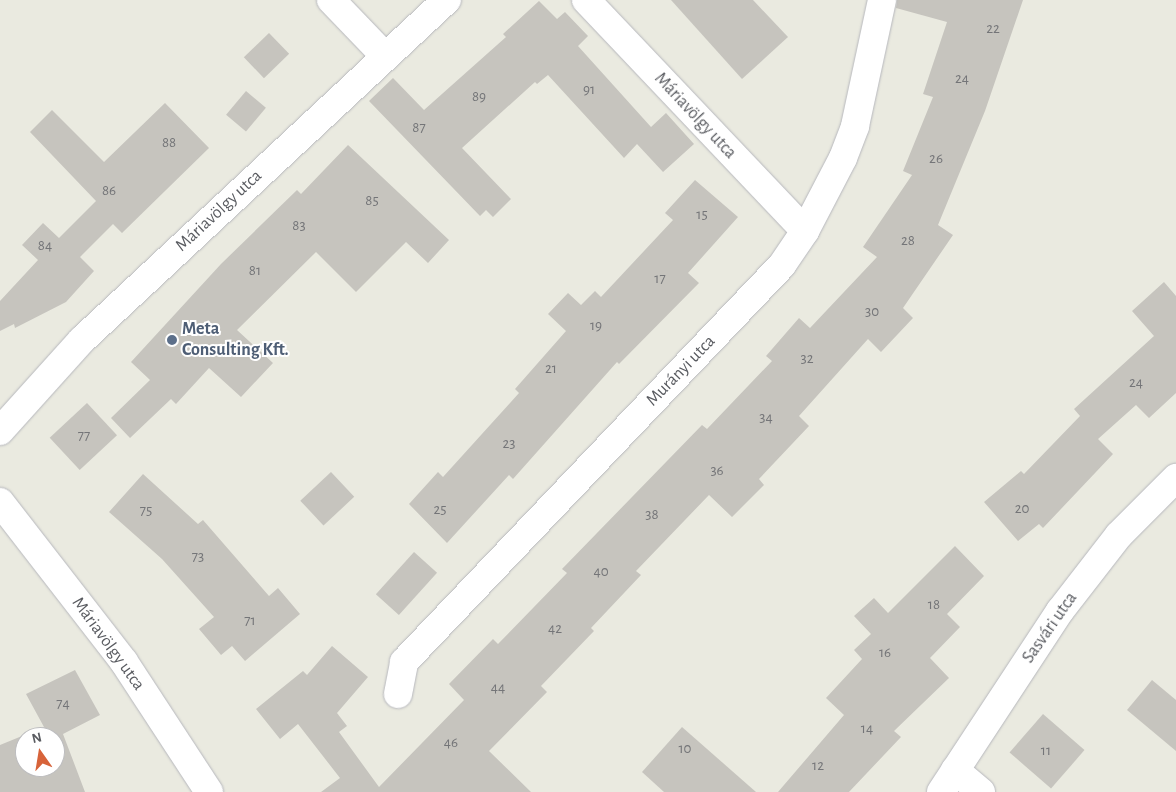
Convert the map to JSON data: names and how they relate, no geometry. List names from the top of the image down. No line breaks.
{"streets":{"street":["Máriavölgy utca","Murányi utca","Sasvári utca"]},"crossings":[["Máriavölgy utca","Murányi utca"]],"places":["Meta Consulting Kft."],"house_numbers":["22","24","91","89","87","88","26","86","85","15","83","28","84","81","17","30","19","32","21","24","34","77","23","36","20","25","75","38","73","40","18","71","42","16","44","74","14","46","10","11","12"],"north":"top"}
